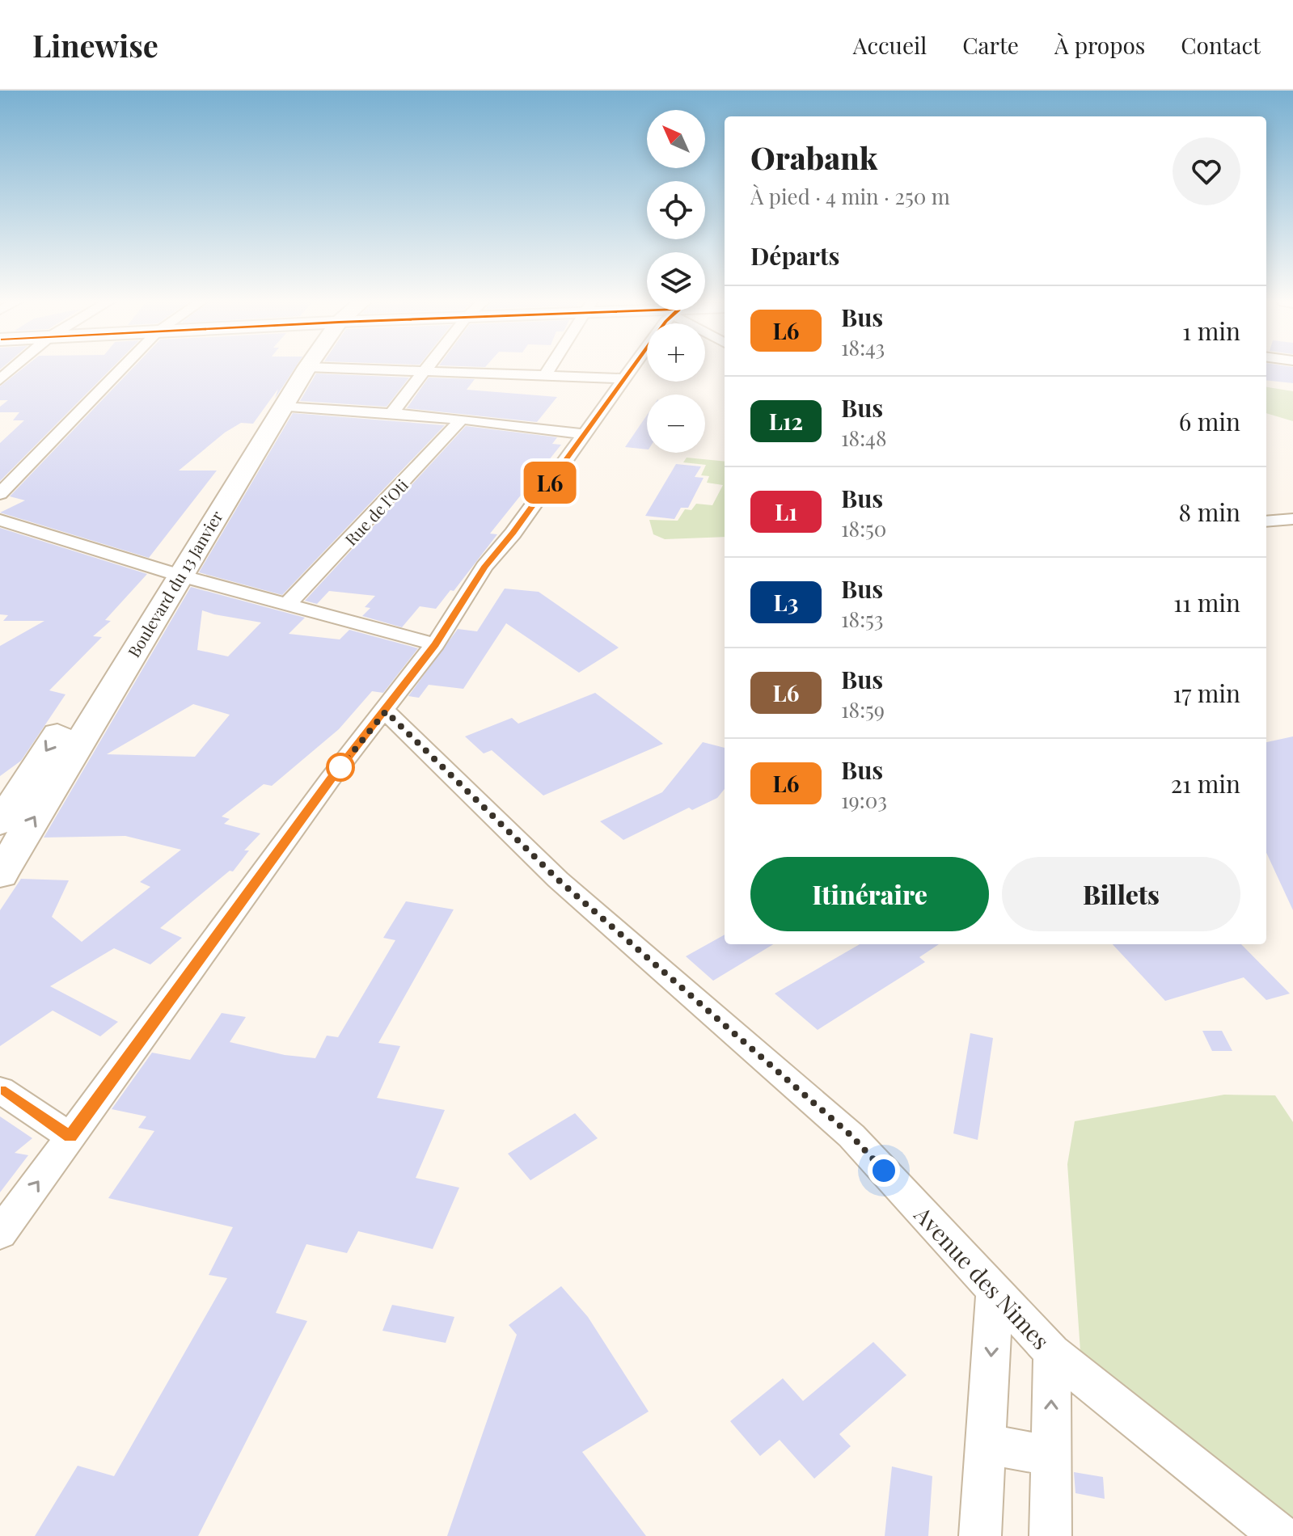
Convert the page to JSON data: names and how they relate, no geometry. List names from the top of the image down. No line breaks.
{"streets":{"highway":["Boulevard du 13 Janvier"],"street":["Rue de l'Oti","Avenue des Nimes"]},"lines":["bus line L6"],"north":"top left","page":{"header":"Linewise","nav":["Accueil","Carte","À propos","Contact"],"on_map":"L6","map_buttons":["+","−"],"heading":[["Orabank","À pied · 4 min · 250 m"],"Départs"],"list":[{"mark":"L6","name":"Bus","note":"18:43","value":"1 min"},{"mark":"L12","name":"Bus","note":"18:48","value":"6 min"},{"mark":"L1","name":"Bus","note":"18:50","value":"8 min"},{"mark":"L3","name":"Bus","note":"18:53","value":"11 min"},{"mark":"L6","name":"Bus","note":"18:59","value":"17 min"},{"mark":"L6","name":"Bus","note":"19:03","value":"21 min"}],"buttons":["Itinéraire","Billets"]}}
